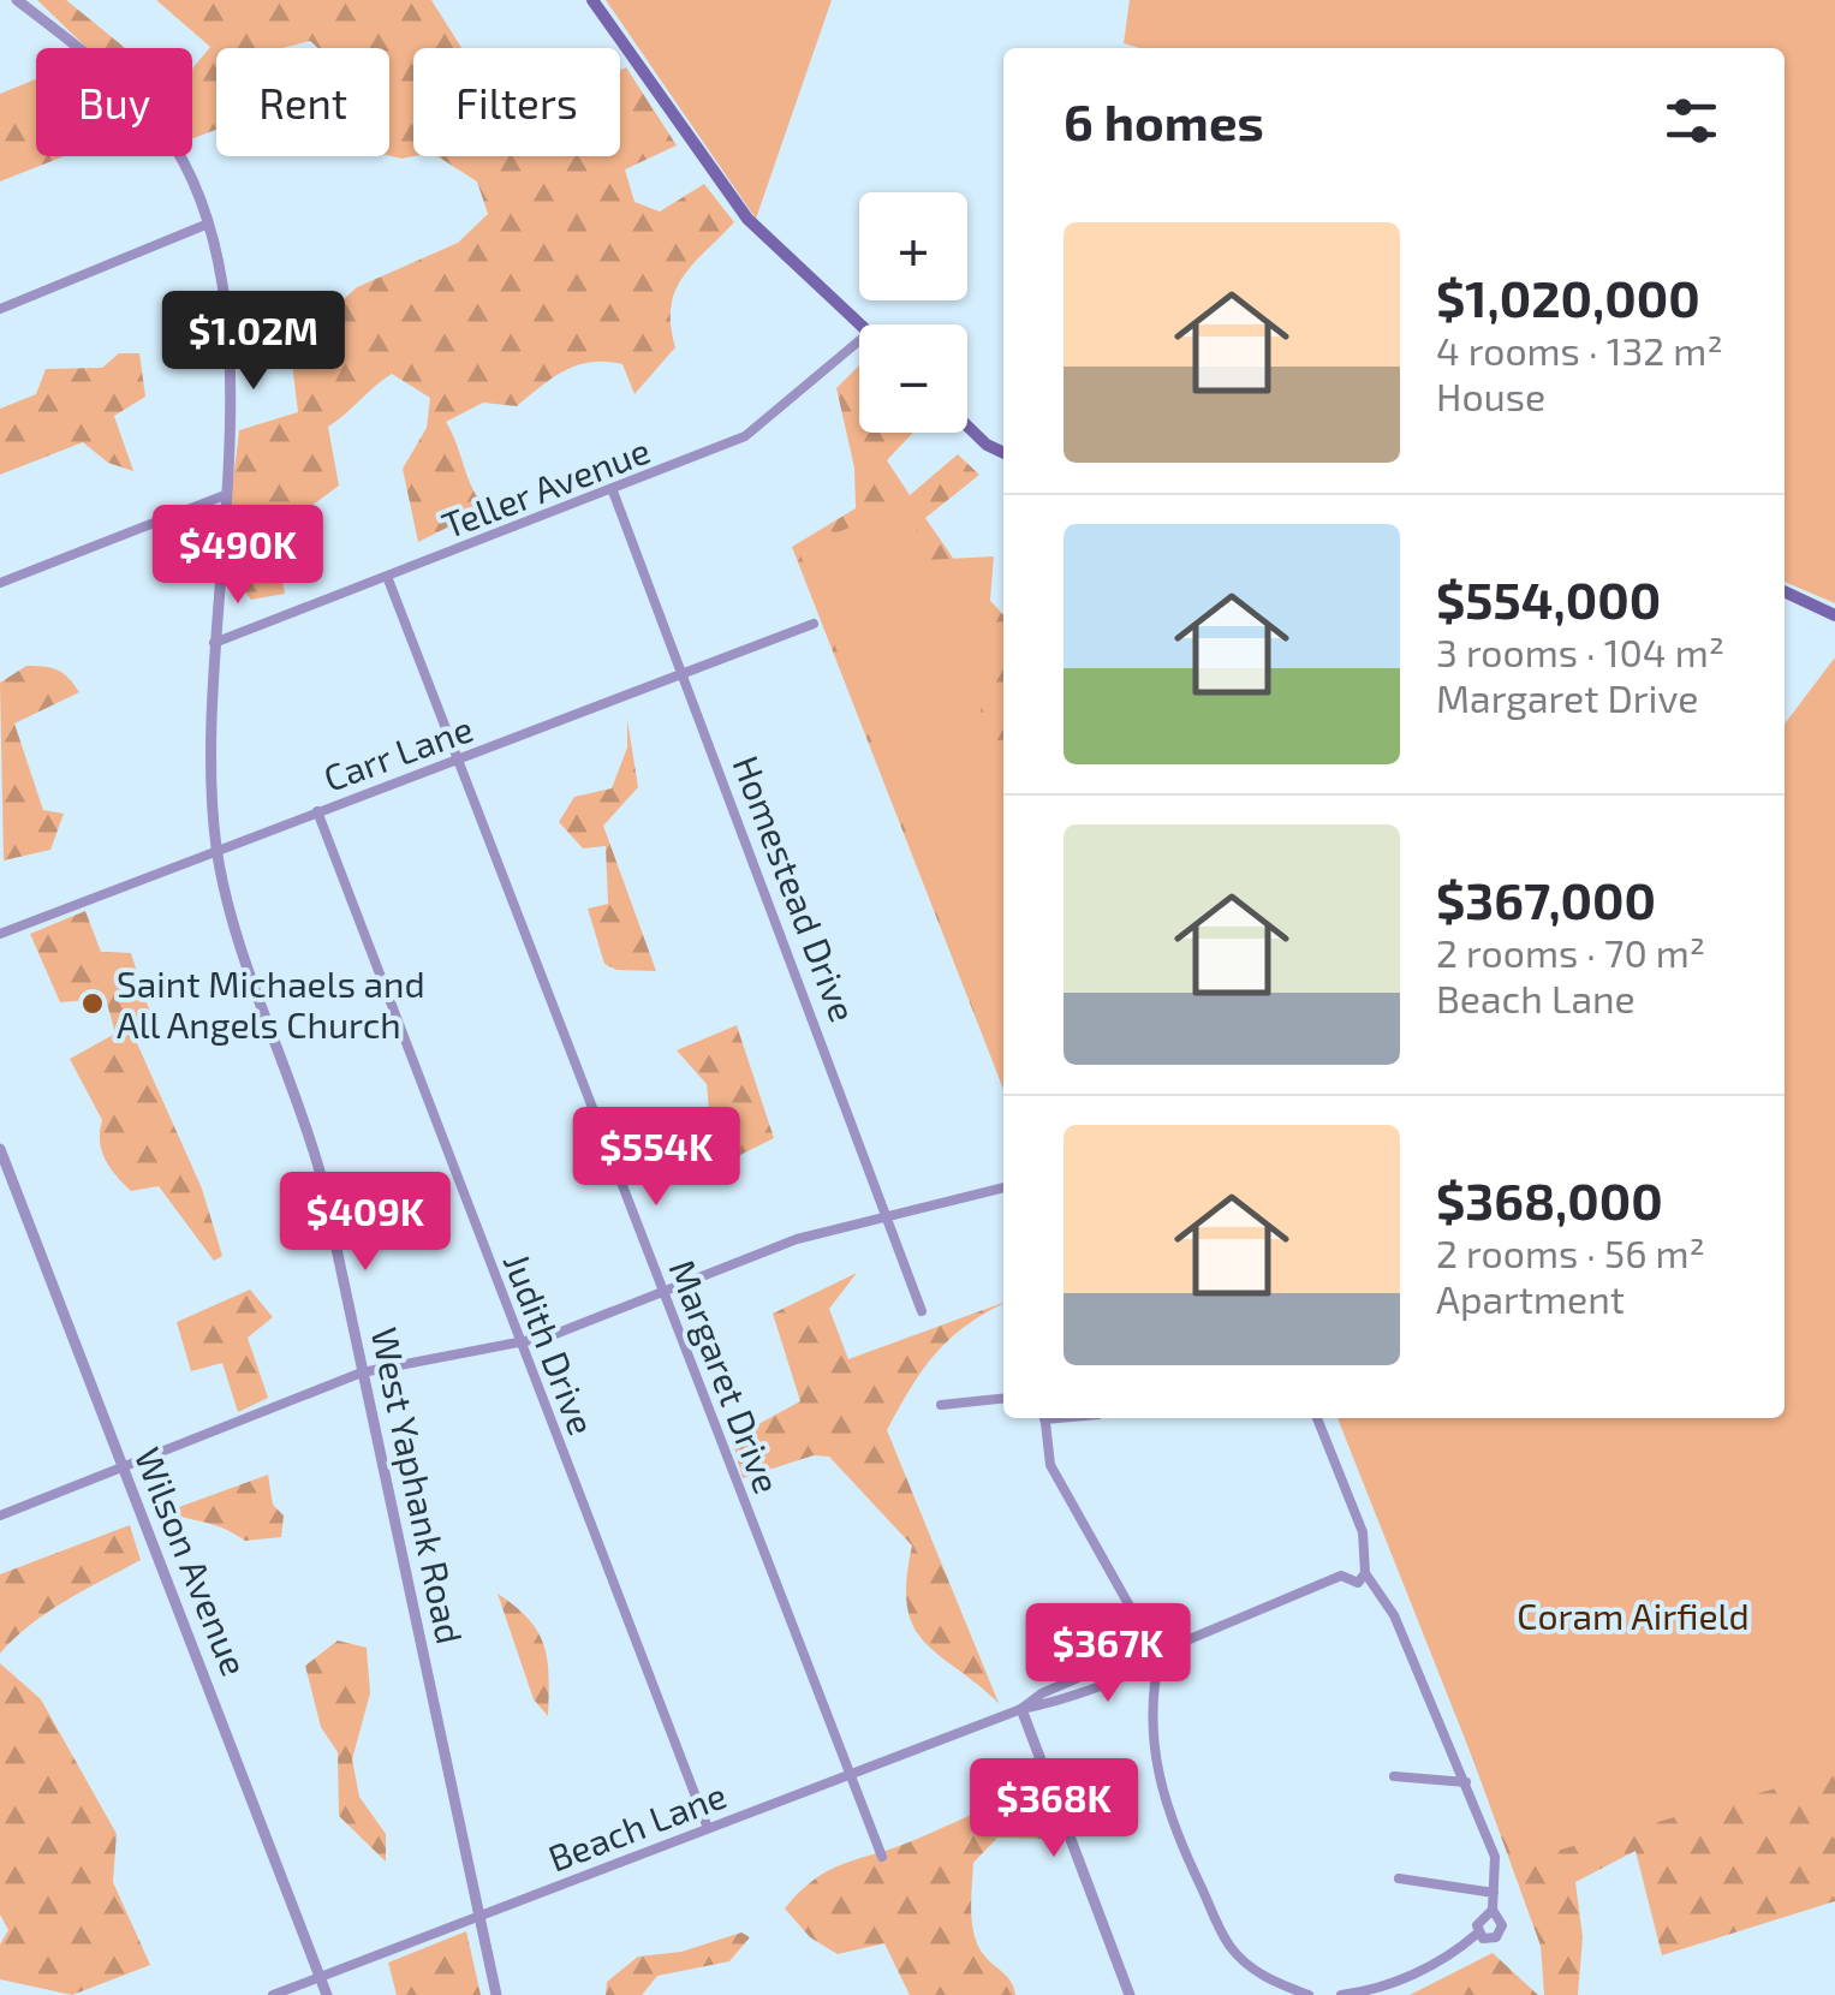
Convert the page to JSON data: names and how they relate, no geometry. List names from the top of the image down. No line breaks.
{"streets":{"street":["Teller Avenue","Carr Lane","Homestead Drive","Judith Drive","Margaret Drive","West Yaphank Road","Wilson Avenue","Beach Lane"]},"crossings":[["Teller Avenue","Homestead Drive"],["Teller Avenue","Margaret Drive"],["Teller Avenue","West Yaphank Road"],["Carr Lane","Homestead Drive"],["Carr Lane","Judith Drive"],["Carr Lane","Margaret Drive"],["Carr Lane","West Yaphank Road"],["Judith Drive","Beach Lane"],["Margaret Drive","Beach Lane"],["West Yaphank Road","Beach Lane"],["Wilson Avenue","Beach Lane"]],"parks":["Coram Airfield"],"places":["Saint Michaels and All Angels Church"],"page":{"chip":["Buy","Rent","Filters"],"heading":"6 homes","map_buttons":["+","−"],"list":[{"name":"$1,020,000","note":"4 rooms · 132 m² · House"},{"name":"$554,000","note":"3 rooms · 104 m² · Margaret Drive"},{"name":"$367,000","note":"2 rooms · 70 m² · Beach Lane"},{"name":"$368,000","note":"2 rooms · 56 m² · Apartment"}],"price":["$1.02M","$490K","$554K","$409K","$367K","$368K"]}}
